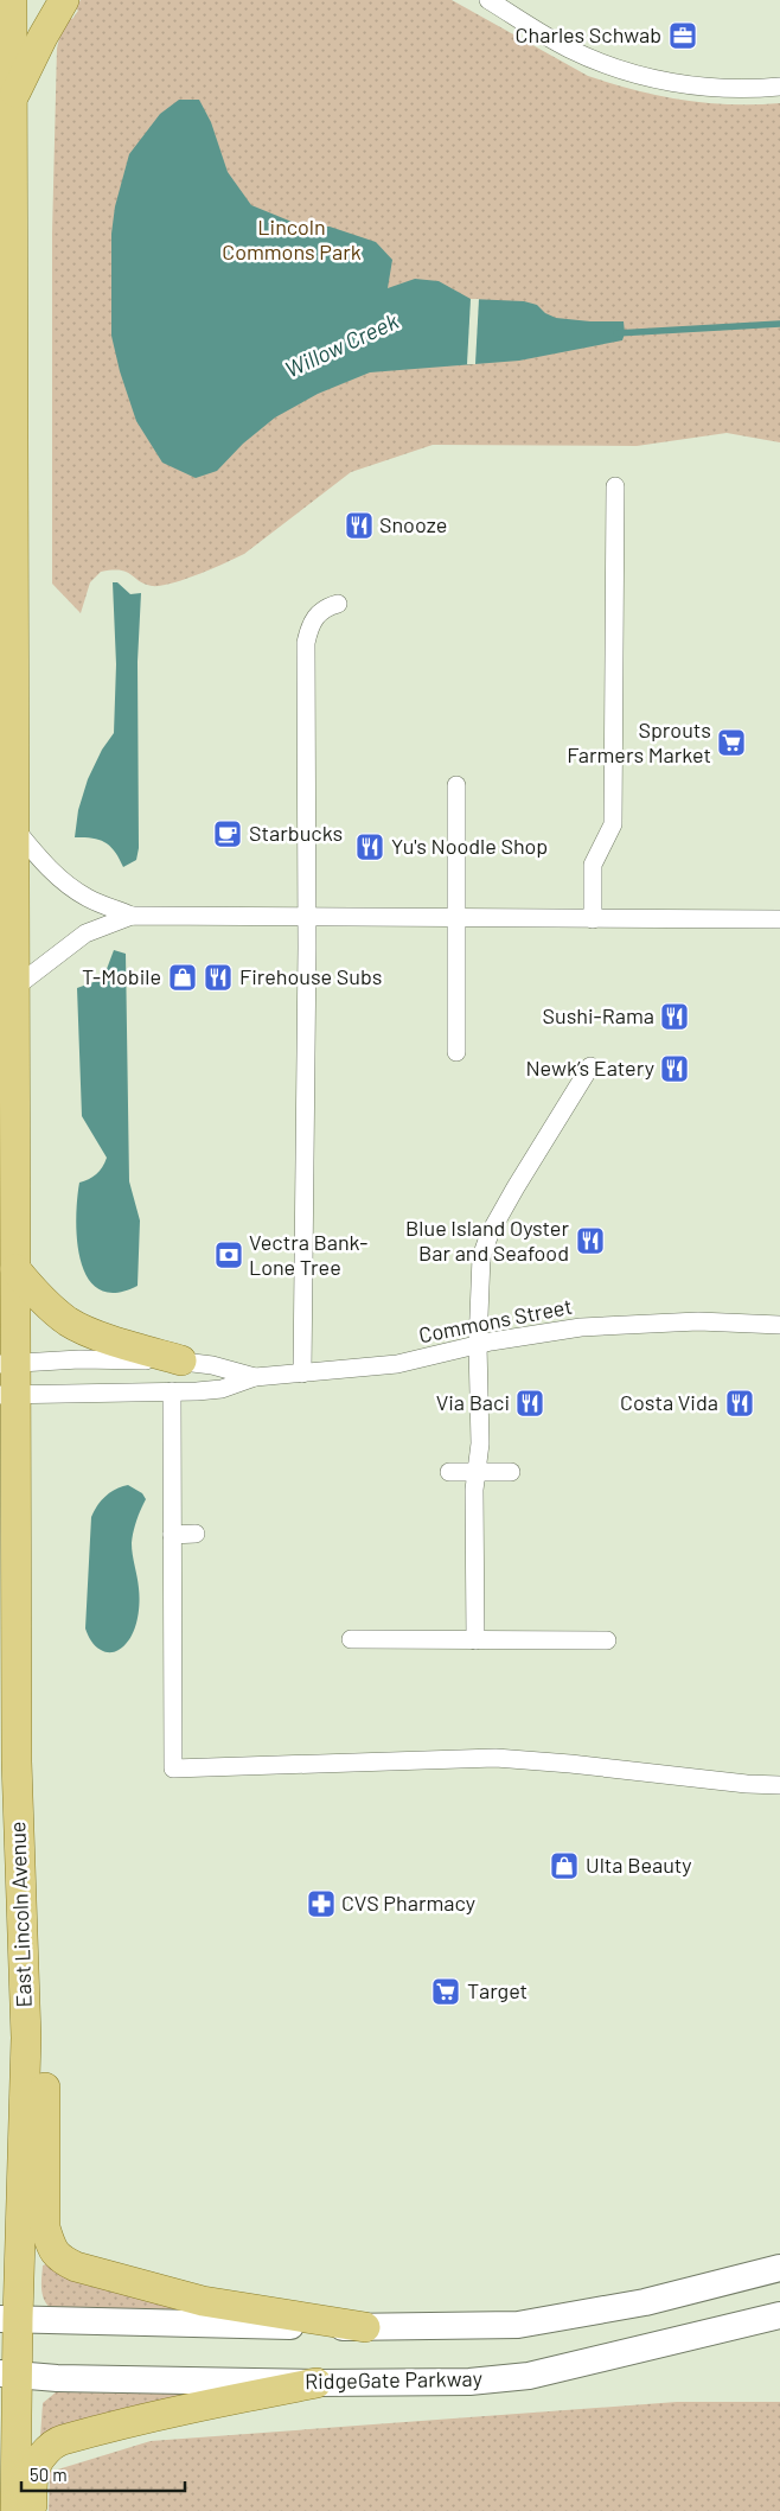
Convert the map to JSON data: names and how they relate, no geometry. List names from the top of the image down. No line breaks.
{"streets":{"main road":["East Lincoln Avenue","RidgeGate Parkway"],"street":["Commons Street"]},"crossings":[["Commons Street","East Lincoln Avenue"],["East Lincoln Avenue","RidgeGate Parkway"]],"water":["Willow Creek"],"parks":["Lincoln Commons Park"],"places":{"office":["Charles Schwab"],"restaurant":["Snooze","Yu's Noodle Shop","Firehouse Subs","Sushi-Rama","Newk’s Eatery","Blue Island Oyster Bar and Seafood","Via Baci","Costa Vida"],"supermarket":["Sprouts Farmers Market","Target"],"cafe":["Starbucks"],"shop":["T-Mobile","Ulta Beauty"],"bank":["Vectra Bank- Lone Tree"],"pharmacy":["CVS Pharmacy"]},"scale_bar":"50 m"}
